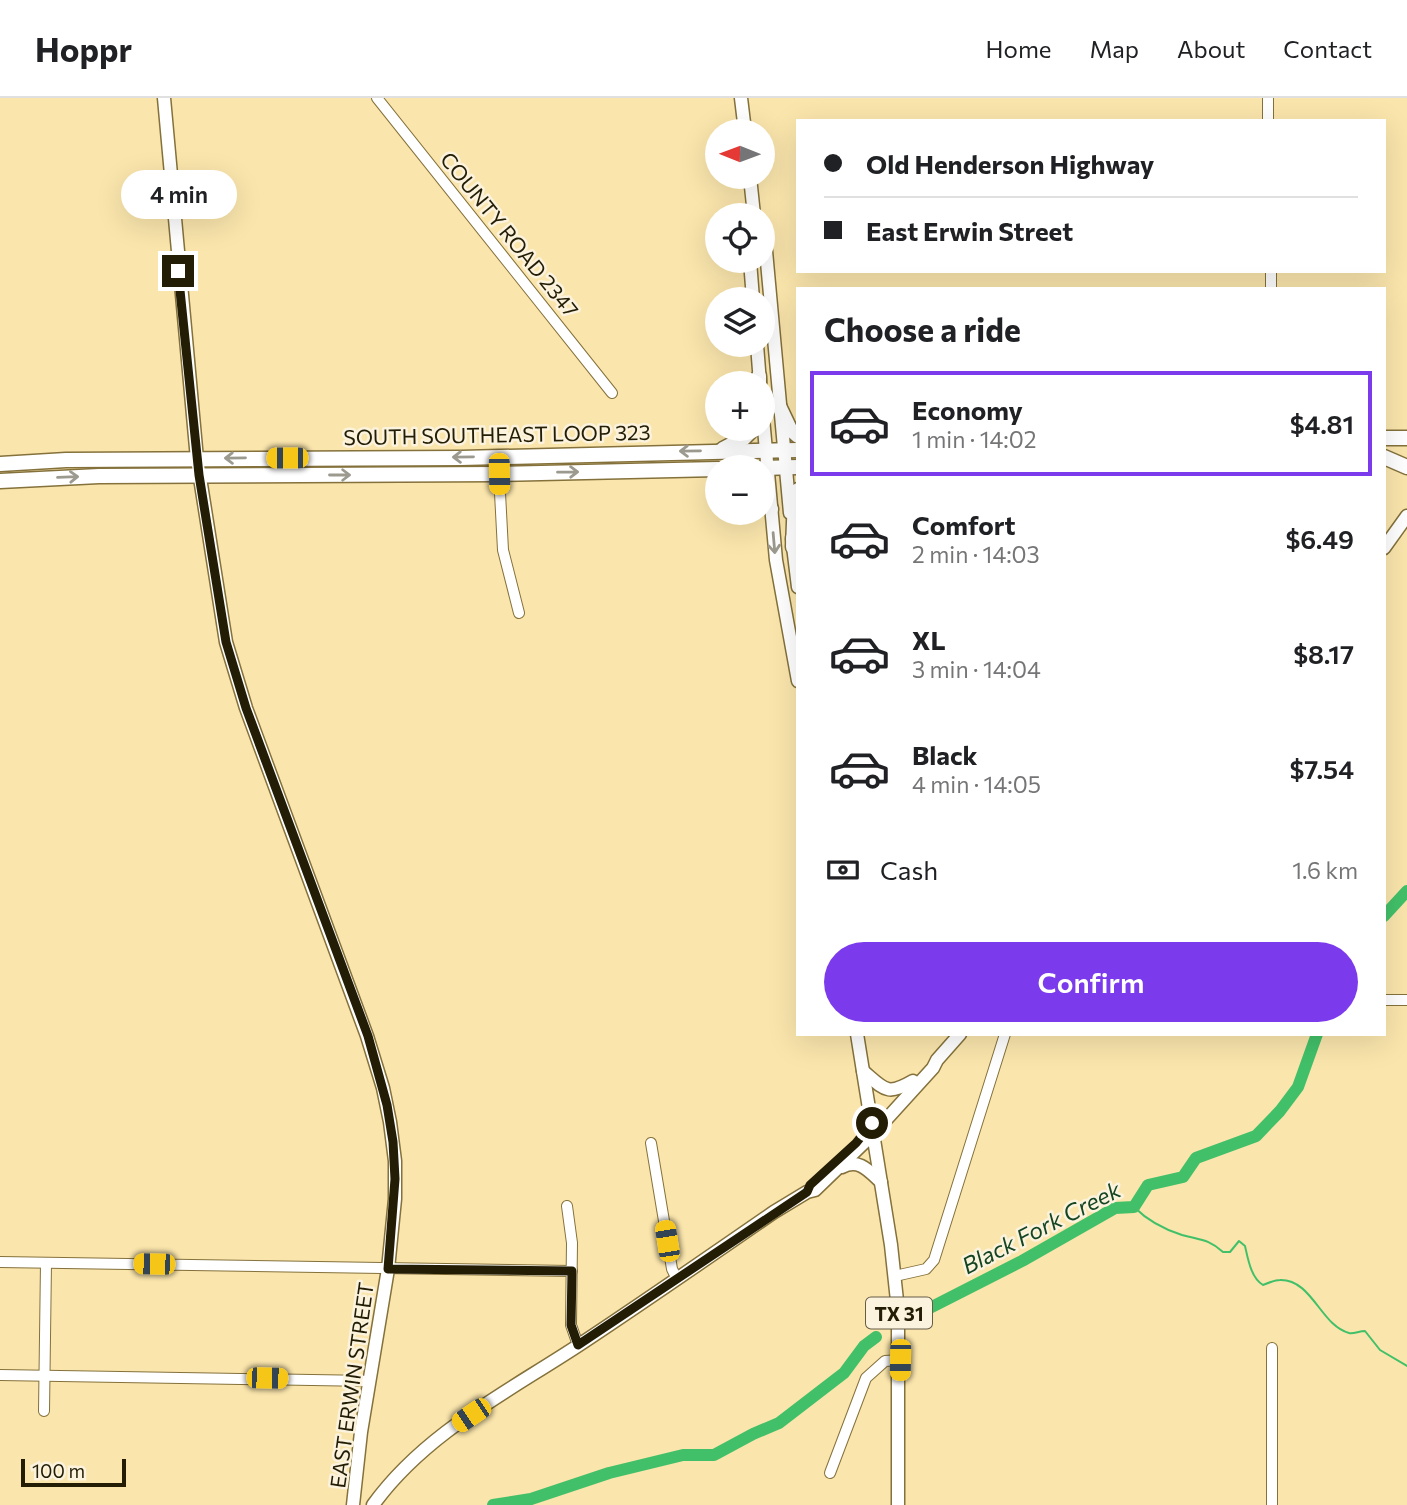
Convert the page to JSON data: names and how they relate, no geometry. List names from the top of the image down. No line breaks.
{"streets":{"highway":["SOUTH SOUTHEAST LOOP 323"],"main road":["TX 31","EAST ERWIN STREET"],"street":["COUNTY ROAD 2347"]},"crossings":[["SOUTH SOUTHEAST LOOP 323","EAST ERWIN STREET"]],"water":["Black Fork Creek"],"scale_bar":"100 m","north":"left","page":{"header":"Hoppr","nav":["Home","Map","About","Contact"],"map_buttons":["+","−"],"banner":["Old Henderson Highway","East Erwin Street"],"bubble":"4 min","heading":"Choose a ride","list":[{"name":"Economy","note":"1 min · 14:02","value":"$4.81"},{"name":"Comfort","note":"2 min · 14:03","value":"$6.49"},{"name":"XL","note":"3 min · 14:04","value":"$8.17"},{"name":"Black","note":"4 min · 14:05","value":"$7.54"}],"pay":["Cash","1.6 km"],"buttons":"Confirm","scale":"100 m"}}
